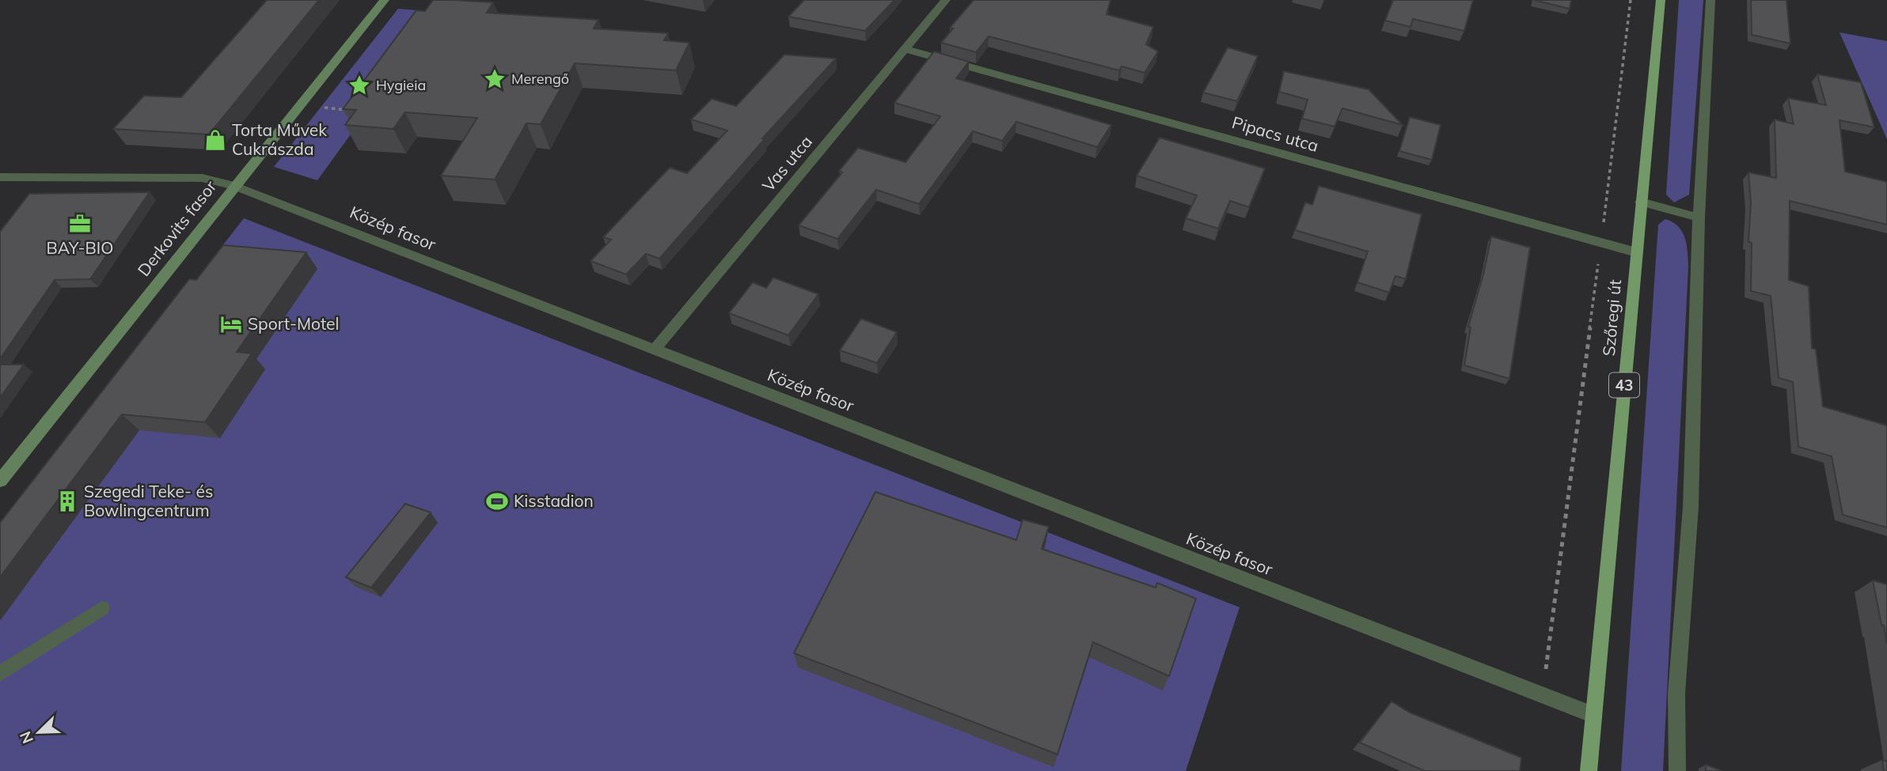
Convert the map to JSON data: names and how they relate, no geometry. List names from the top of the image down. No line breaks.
{"streets":{"main road":["Szőregi út","43"],"street":["Pipacs utca","Vas utca","Derkovits fasor","Közép fasor"]},"crossings":[["Pipacs utca","Vas utca"],["Pipacs utca","Szőregi út"],["Vas utca","Közép fasor"],["Derkovits fasor","Közép fasor"],["Közép fasor","Szőregi út"]],"places":{"place":["Merengő","Hygieia"],"shop":["Torta Művek Cukrászda"],"office":["BAY-BIO"],"hotel":["Sport-Motel"],"building":["Szegedi Teke- és Bowlingcentrum"],"sports":["Kisstadion"]},"north":"bottom left"}
